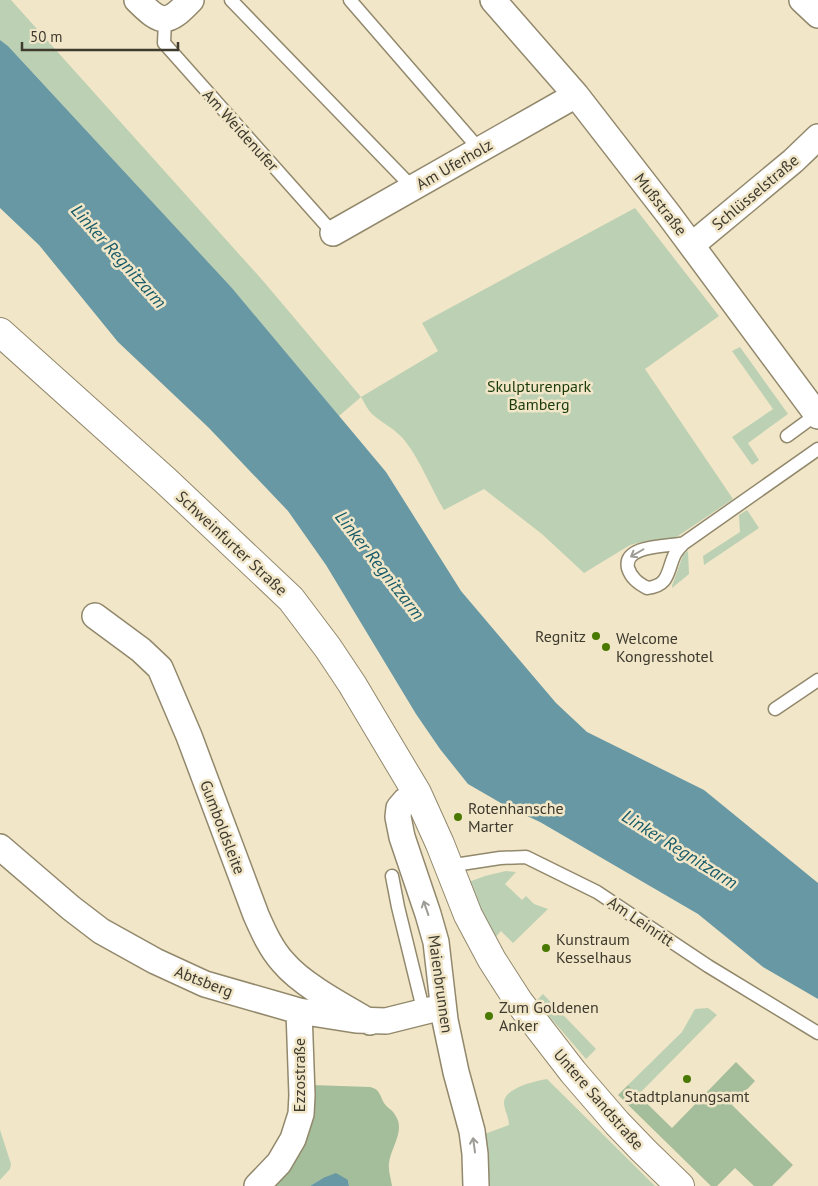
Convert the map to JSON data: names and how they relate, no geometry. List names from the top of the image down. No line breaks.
{"streets":{"street":["Am Uferholz","Schlüsselstraße","Mußstraße","Schweinfurter Straße","Gumboldsleite","Abtsberg","Maienbrunnen","Ezzostraße","Untere Sandstraße"],"lane":["Am Weidenufer","Am Leinritt"]},"crossings":[["Am Weidenufer","Am Uferholz"],["Am Uferholz","Mußstraße"],["Schlüsselstraße","Mußstraße"],["Schweinfurter Straße","Maienbrunnen"],["Schweinfurter Straße","Untere Sandstraße"],["Gumboldsleite","Abtsberg"],["Am Leinritt","Untere Sandstraße"],["Abtsberg","Maienbrunnen"],["Abtsberg","Ezzostraße"],["Maienbrunnen","Untere Sandstraße"]],"one_way":["Maienbrunnen"],"water":["Linker Regnitzarm"],"parks":["Skulpturenpark Bamberg"],"places":["Regnitz","Welcome Kongresshotel","Rotenhansche Marter","Kunstraum Kesselhaus","Zum Goldenen Anker","Stadtplanungsamt"],"scale_bar":"50 m"}
